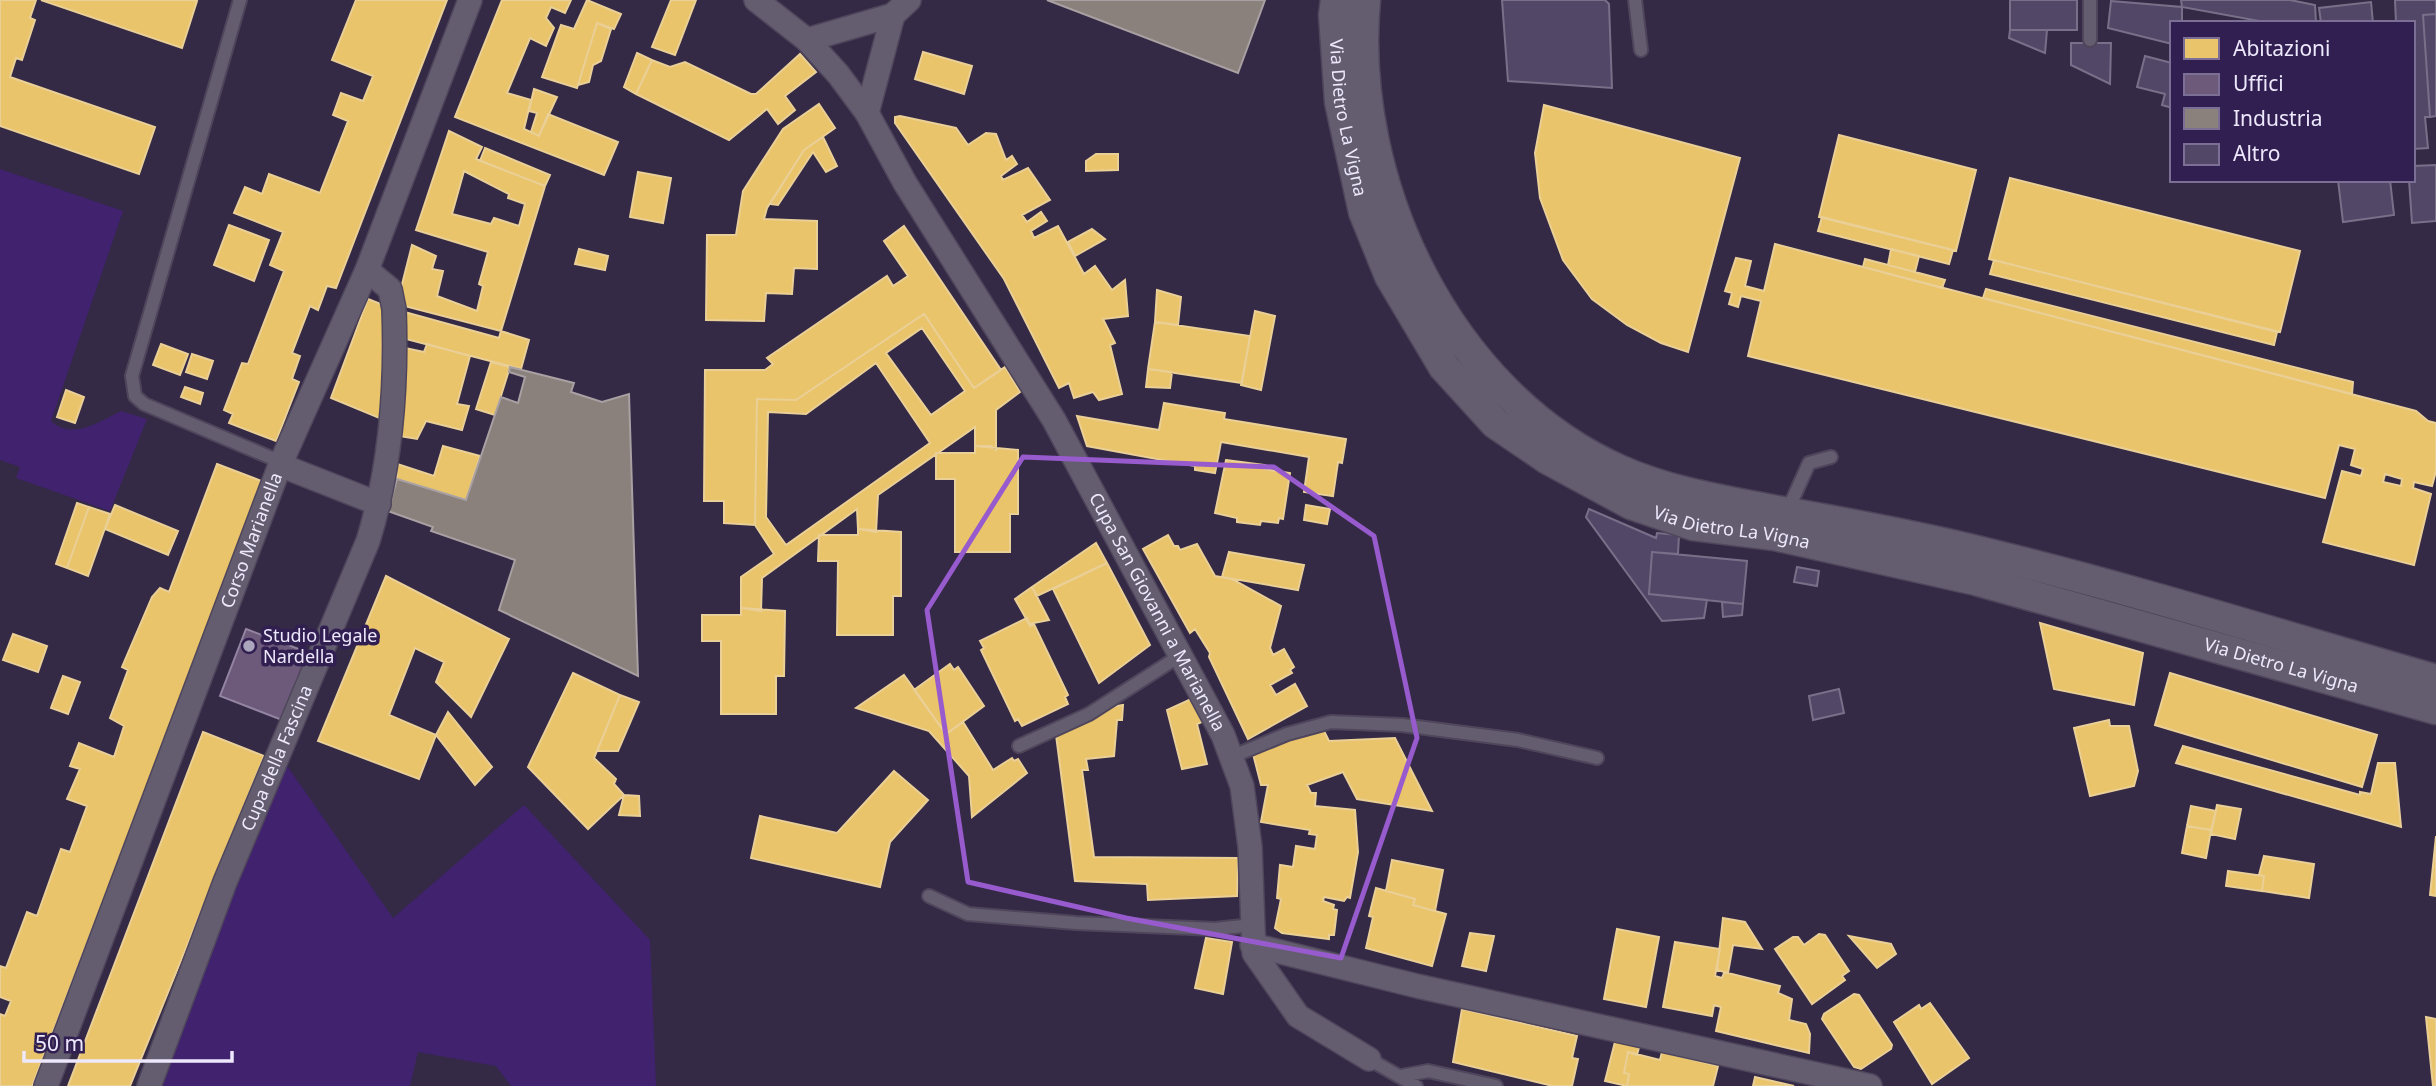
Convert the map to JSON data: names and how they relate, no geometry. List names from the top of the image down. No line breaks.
{"streets":{"street":["Via Dietro La Vigna","Corso Marianella","Cupa San Giovanni a Marianella","Cupa della Fascina"]},"crossings":[["Corso Marianella","Cupa della Fascina"]],"places":["Studio Legale Nardella"],"legend":["Abitazioni","Uffici","Industria","Altro"],"scale_bar":"50 m"}
